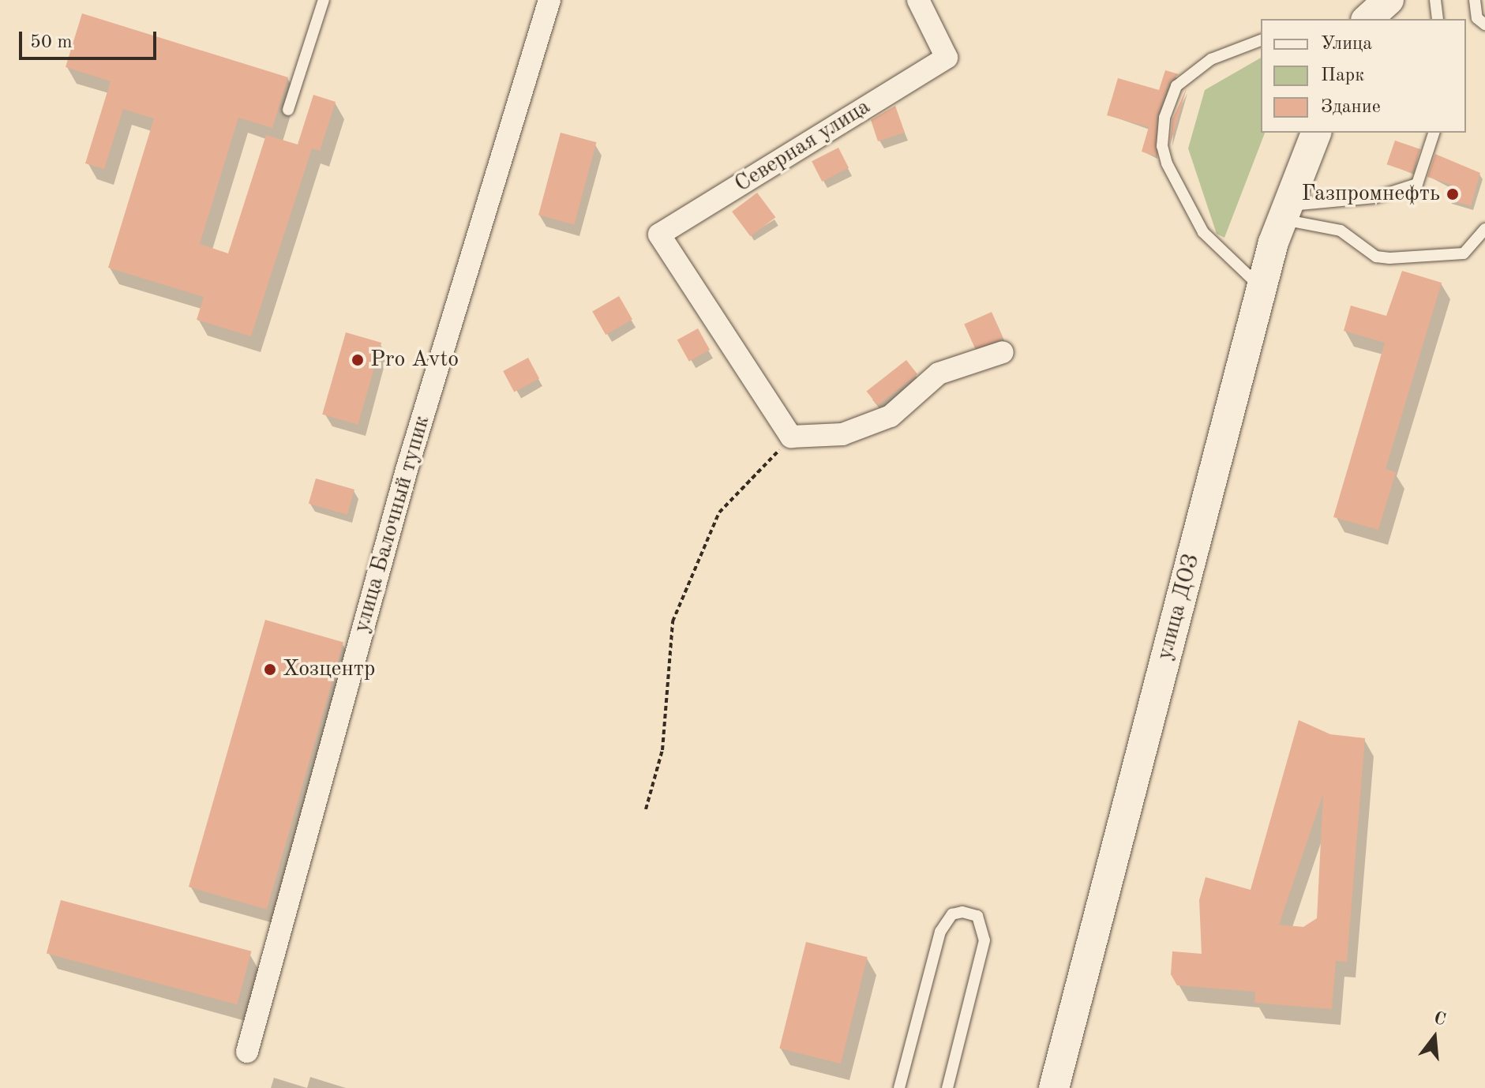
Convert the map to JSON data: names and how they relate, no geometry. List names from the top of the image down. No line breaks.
{"streets":{"main road":["улица ДОЗ"],"street":["Северная улица","улица Балочный тупик"]},"places":["Газпромнефть","Pro Аvto","Хозцентр"],"legend":["Улица","Парк","Здание"],"scale_bar":"50 m","north":"top"}
